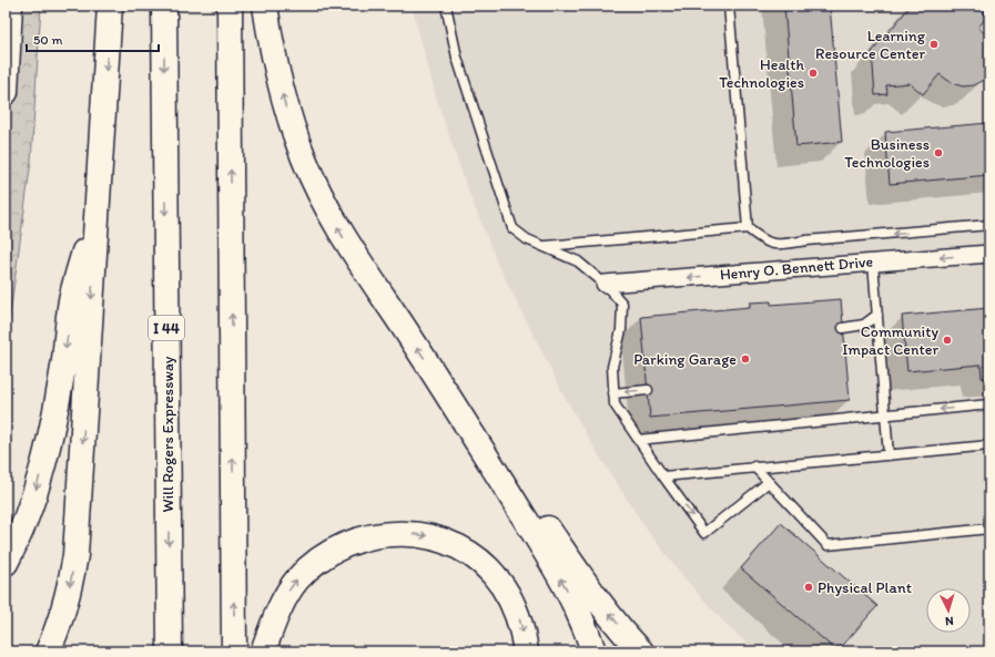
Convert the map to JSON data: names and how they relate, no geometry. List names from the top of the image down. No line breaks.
{"streets":{"main road":["I 44","Will Rogers Expressway"],"street":["Henry O. Bennett Drive"]},"one_way":["Henry O. Bennett Drive"],"places":["Learning Resource Center","Health Technologies","Business Technologies","Community Impact Center","Parking Garage","Physical Plant"],"scale_bar":"50 m","north":"bottom"}
